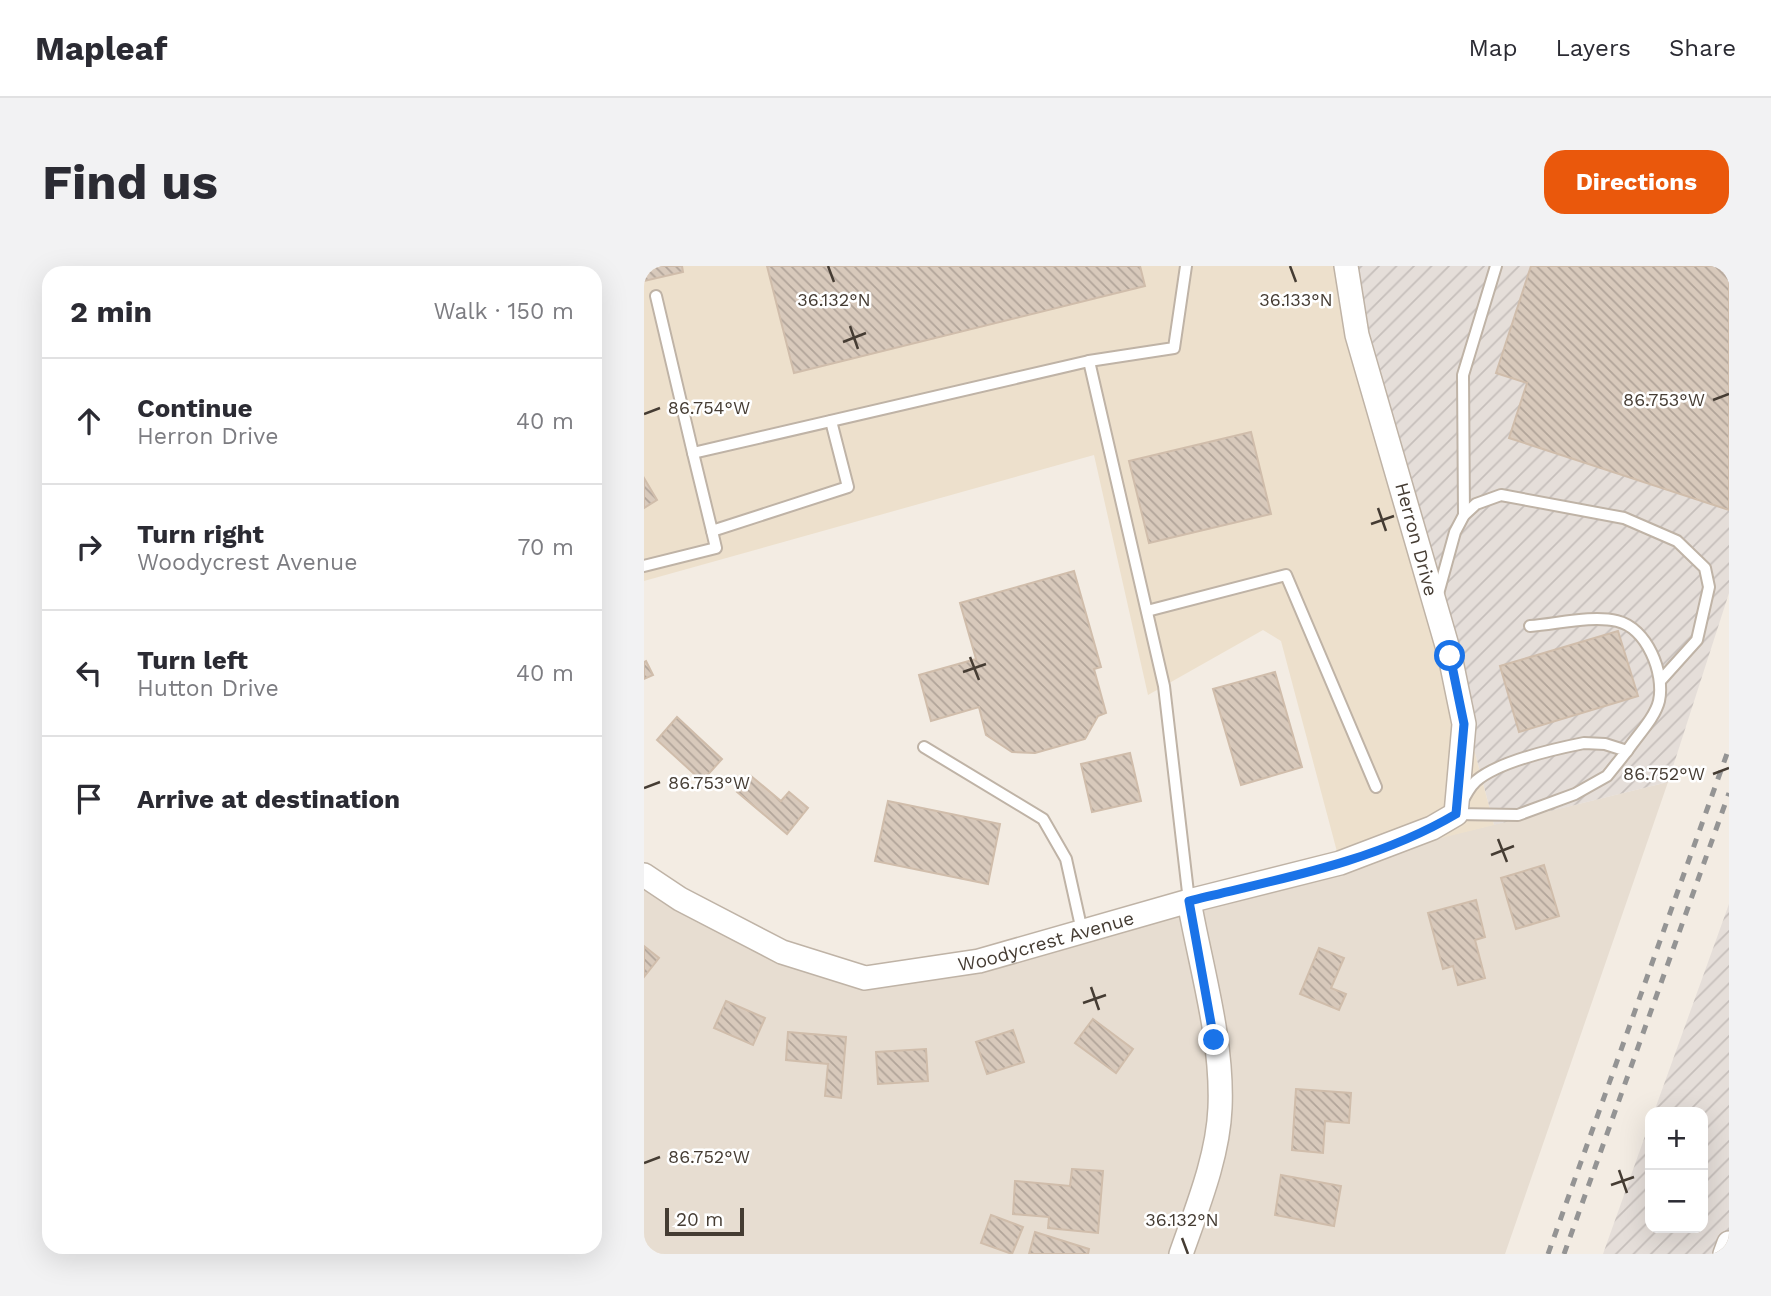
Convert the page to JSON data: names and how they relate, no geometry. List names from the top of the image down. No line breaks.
{"streets":{"street":["Herron Drive","Woodycrest Avenue"]},"crossings":[["Herron Drive","Woodycrest Avenue"]],"scale_bar":"20 m","page":{"header":"Mapleaf","nav":["Map","Layers","Share"],"buttons":"Directions","title":"Find us","heading":["2 min","Walk · 150 m"],"list":[["Continue","Herron Drive","40 m"],["Turn right","Woodycrest Avenue","70 m"],["Turn left","Hutton Drive","40 m"],"Arrive at destination"],"map_buttons":["+","−"],"scale":"20 m"},"coordinates":["36.132°N","36.133°N","86.753°W","86.754°W","86.752°W"]}
